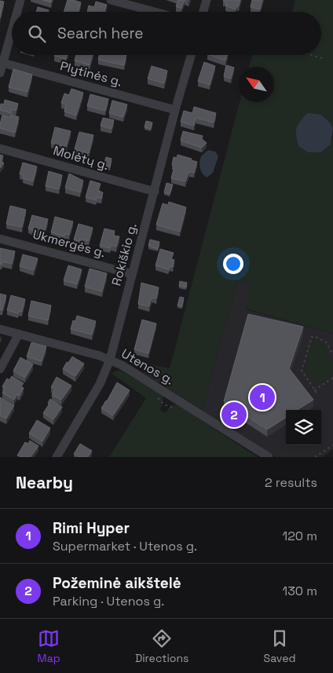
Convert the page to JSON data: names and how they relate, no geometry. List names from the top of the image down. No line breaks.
{"streets":{"street":["Plytinės g.","Molėtų g.","Ukmergės g.","Rokiškio g.","Utenos g."]},"crossings":[["Plytinės g.","Rokiškio g."],["Molėtų g.","Rokiškio g."],["Ukmergės g.","Rokiškio g."],["Rokiškio g.","Utenos g."]],"north":"top left","page":{"search":"Search here","pins":["1","2"],"heading":["Nearby","2 results"],"list":[{"mark":"1","name":"Rimi Hyper","note":"Supermarket · Utenos g.","value":"120 m"},{"mark":"2","name":"Požeminė aikštelė","note":"Parking · Utenos g.","value":"130 m"}],"nav":["Map","Directions","Saved"]}}
